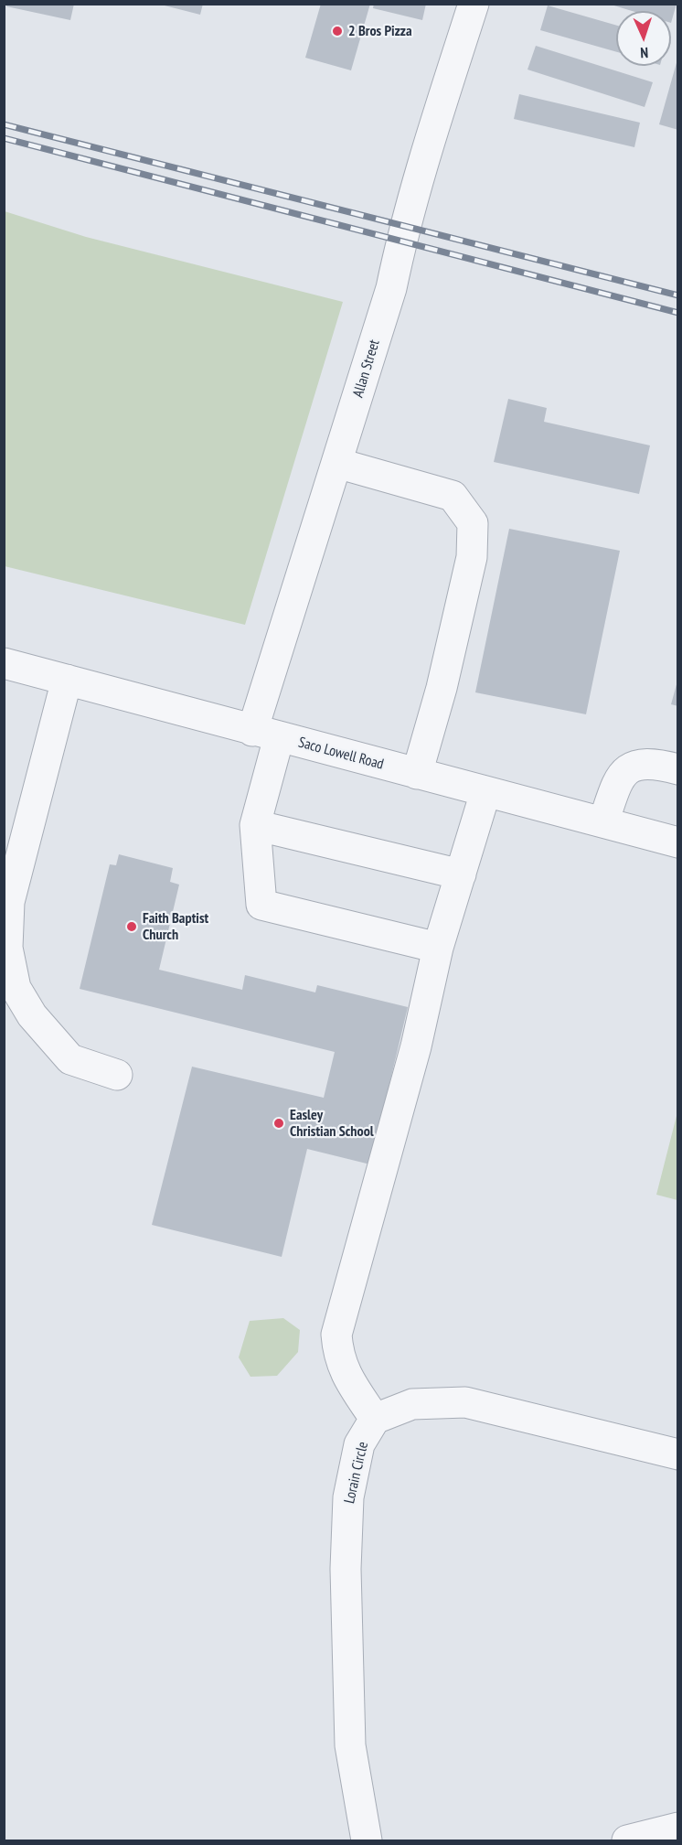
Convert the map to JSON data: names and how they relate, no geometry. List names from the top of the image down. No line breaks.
{"streets":{"street":["Allan Street","Saco Lowell Road","Lorain Circle"]},"crossings":[["Allan Street","Saco Lowell Road"]],"places":["2 Bros Pizza","Faith Baptist Church","Easley Christian School"],"north":"bottom"}
